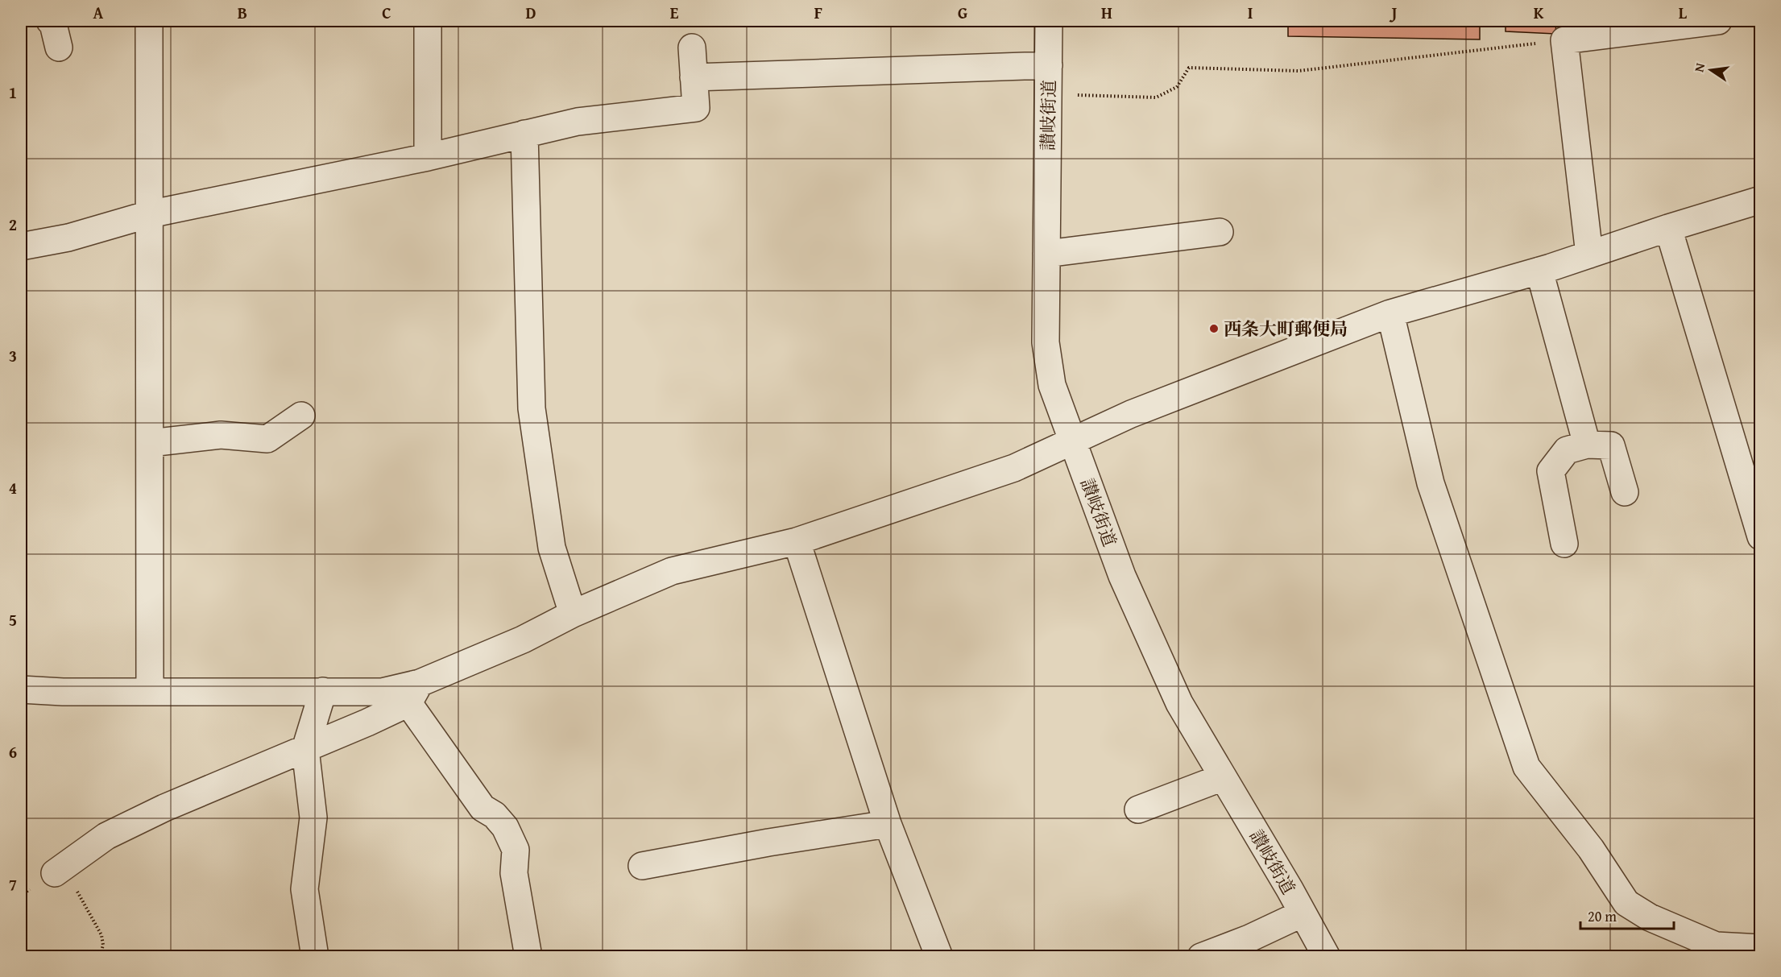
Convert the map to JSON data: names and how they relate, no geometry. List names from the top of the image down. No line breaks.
{"streets":{"street":["讃岐街道"]},"places":["西条大町郵便局"],"scale_bar":"20 m","north":"left","grid":{"columns":["A","B","C","D","E","F","G","H","I","J","K","L"],"rows":["1","2","3","4","5","6","7"]}}
